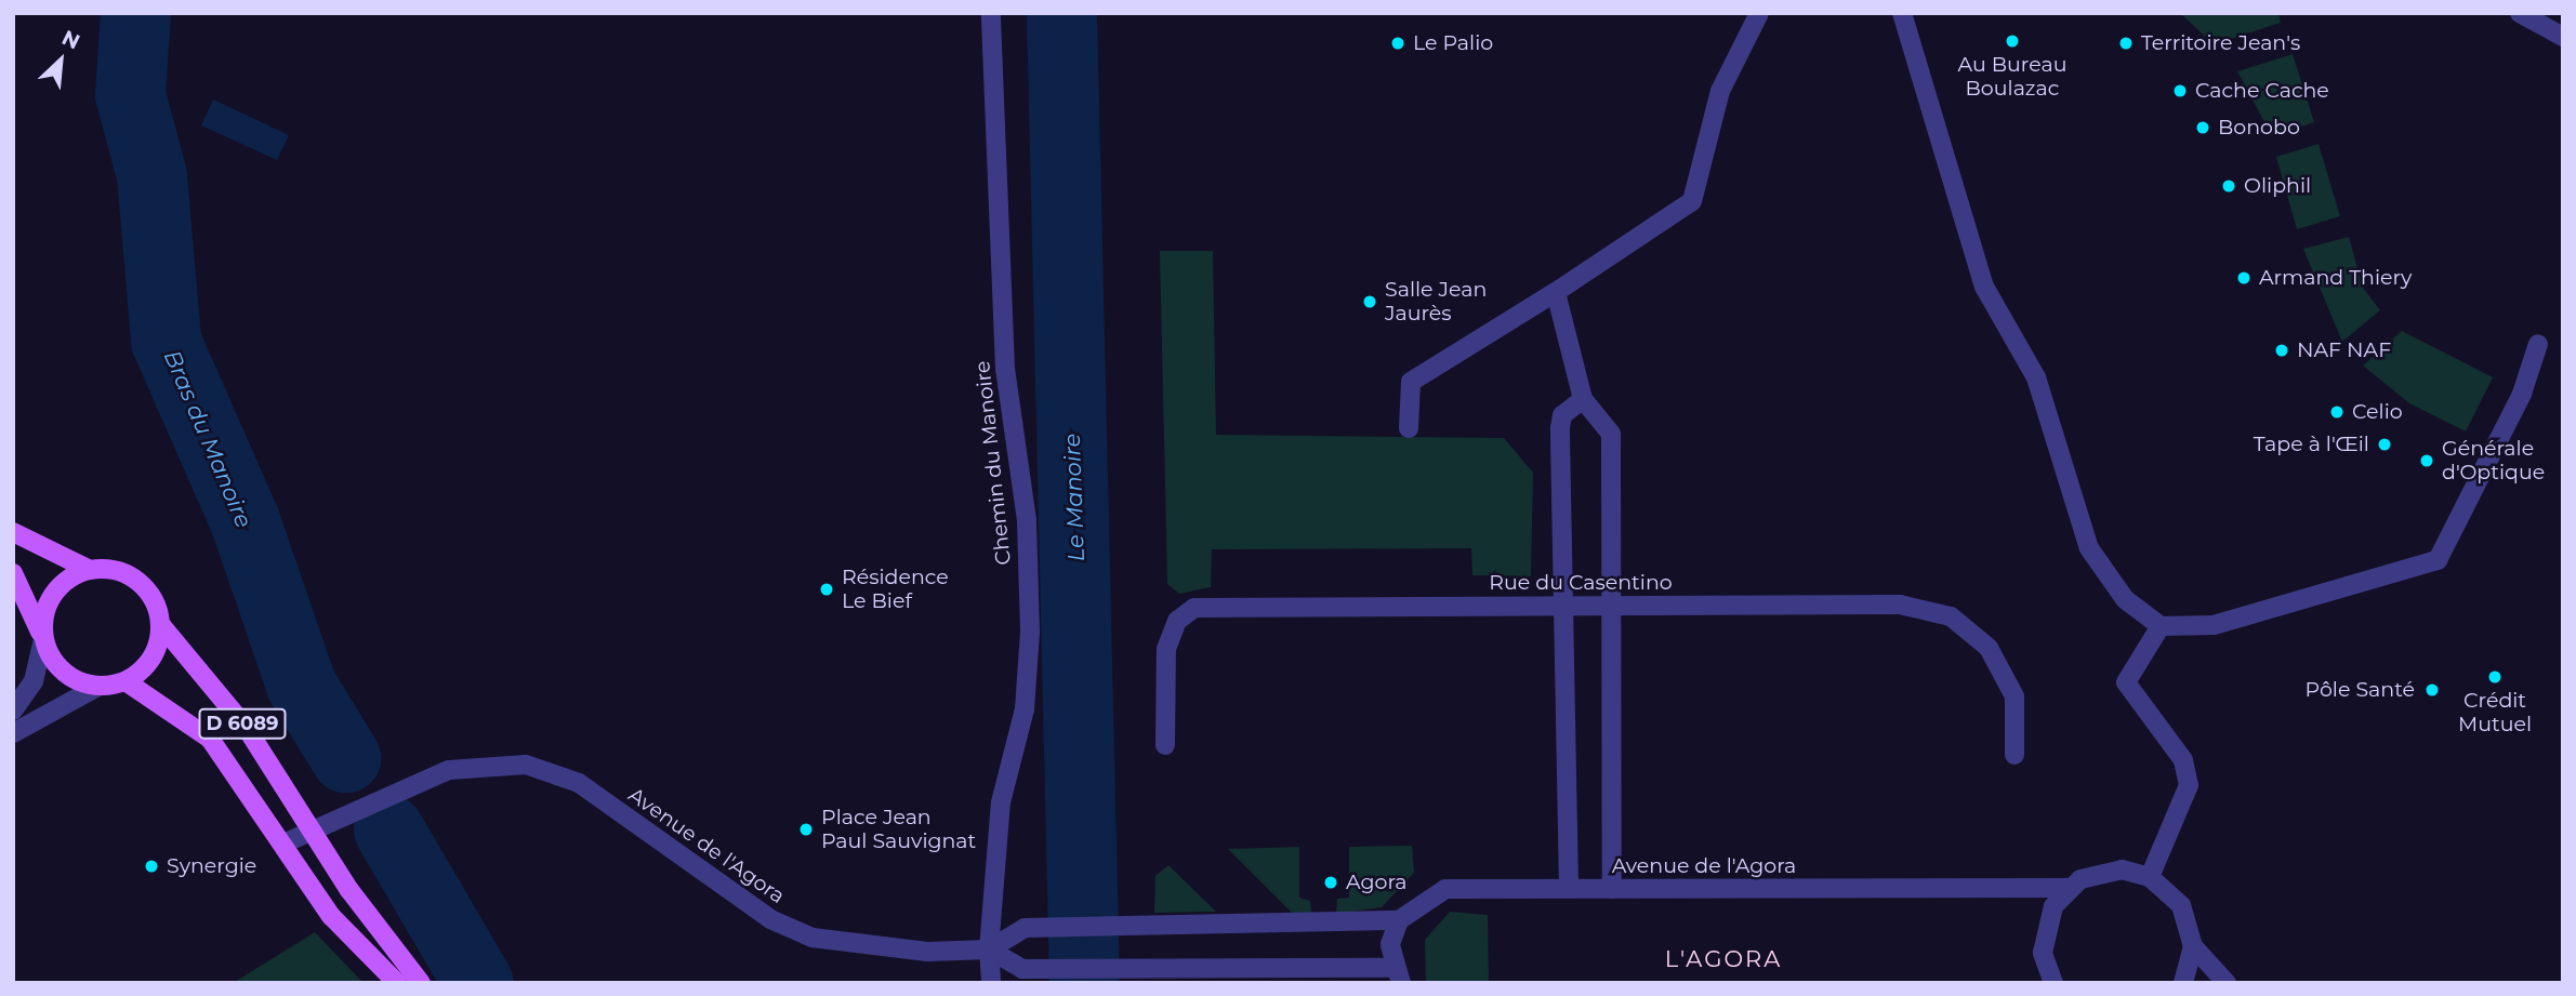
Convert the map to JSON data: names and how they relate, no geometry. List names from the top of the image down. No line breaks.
{"streets":{"main road":["D 6089"],"street":["Chemin du Manoire","Rue du Casentino","Avenue de l'Agora"]},"crossings":[["Chemin du Manoire","Avenue de l'Agora"],["D 6089","Avenue de l'Agora"]],"districts":["L'AGORA"],"water":["Bras du Manoire","Le Manoire"],"places":["Au Bureau Boulazac","Le Palio","Territoire Jean's","Cache Cache","Bonobo","Oliphil","Armand Thiery","Salle Jean Jaurès","NAF NAF","Celio","Tape à l'Œil","Générale d'Optique","Résidence Le Bief","Crédit Mutuel","Pôle Santé","Place Jean Paul Sauvignat","Synergie","Agora"],"north":"top right"}
